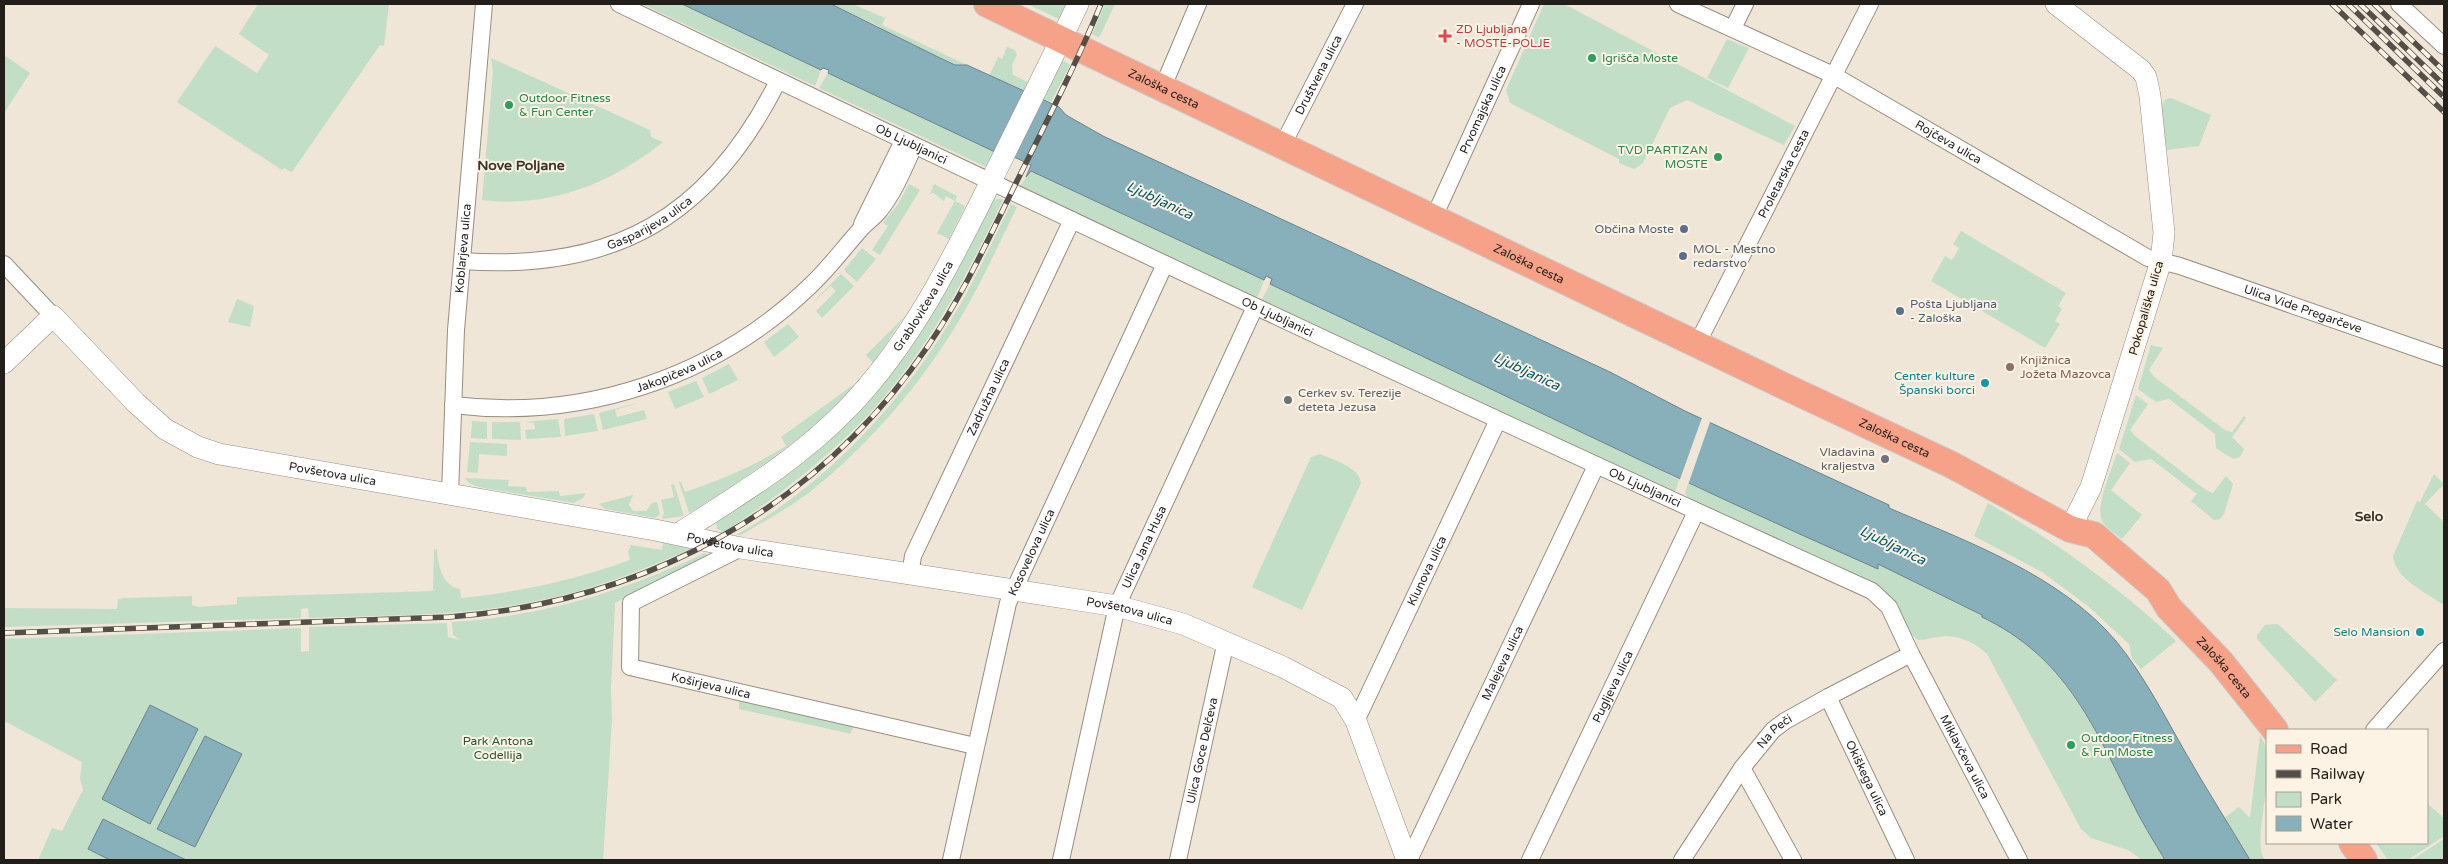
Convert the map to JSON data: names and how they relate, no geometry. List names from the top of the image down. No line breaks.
{"streets":{"main road":["Zaloška cesta"],"street":["Društvena ulica","Prvomajska ulica","Rojčeva ulica","Ob Ljubljanici","Proletarska cesta","Gasparijeva ulica","Koblarjeva ulica","Grablovičeva ulica","Pokopališka ulica","Ulica Vide Pregarčeve","Jakopičeva ulica","Zadružna ulica","Povšetova ulica","Ulica Jana Husa","Kosovelova ulica","Klunova ulica","Malejeva ulica","Koširjeva ulica","Pugljeva ulica","Na Peči","Ulica Goce Delčeva","Miklavčeva ulica","Okiškega ulica"]},"crossings":[["Društvena ulica","Zaloška cesta"],["Zaloška cesta","Prvomajska ulica"],["Zaloška cesta","Proletarska cesta"],["Zaloška cesta","Grablovičeva ulica"],["Zaloška cesta","Pokopališka ulica"],["Rojčeva ulica","Proletarska cesta"],["Rojčeva ulica","Pokopališka ulica"],["Rojčeva ulica","Ulica Vide Pregarčeve"],["Ob Ljubljanici","Gasparijeva ulica"],["Ob Ljubljanici","Grablovičeva ulica"],["Ob Ljubljanici","Jakopičeva ulica"],["Ob Ljubljanici","Zadružna ulica"],["Ob Ljubljanici","Ulica Jana Husa"],["Ob Ljubljanici","Kosovelova ulica"],["Ob Ljubljanici","Klunova ulica"],["Ob Ljubljanici","Malejeva ulica"],["Ob Ljubljanici","Pugljeva ulica"],["Ob Ljubljanici","Na Peči"],["Ob Ljubljanici","Miklavčeva ulica"],["Gasparijeva ulica","Koblarjeva ulica"],["Koblarjeva ulica","Jakopičeva ulica"],["Koblarjeva ulica","Povšetova ulica"],["Grablovičeva ulica","Povšetova ulica"],["Pokopališka ulica","Ulica Vide Pregarčeve"],["Zadružna ulica","Povšetova ulica"],["Povšetova ulica","Ulica Jana Husa"],["Povšetova ulica","Kosovelova ulica"],["Povšetova ulica","Klunova ulica"],["Povšetova ulica","Malejeva ulica"],["Povšetova ulica","Koširjeva ulica"],["Povšetova ulica","Ulica Goce Delčeva"],["Kosovelova ulica","Koširjeva ulica"],["Na Peči","Miklavčeva ulica"],["Na Peči","Okiškega ulica"]],"districts":["Nove Poljane","Selo"],"water":["Ljubljanica"],"parks":["Park Antona Codellija"],"places":{"health":["ZD Ljubljana - MOSTE-POLJE"],"other":["Igrišča Moste","Outdoor Fitness & Fun Center","TVD PARTIZAN MOSTE","Občina Moste","MOL - Mestno redarstvo","Pošta Ljubljana - Zaloška","Knjižnica Jožeta Mazovca","Center kulture Španski borci","Cerkev sv. Terezije deteta Jezusa","Vladavina kraljestva","Selo Mansion","Outdoor Fitness & Fun Moste"]},"legend":["Road","Railway","Park","Water"]}
